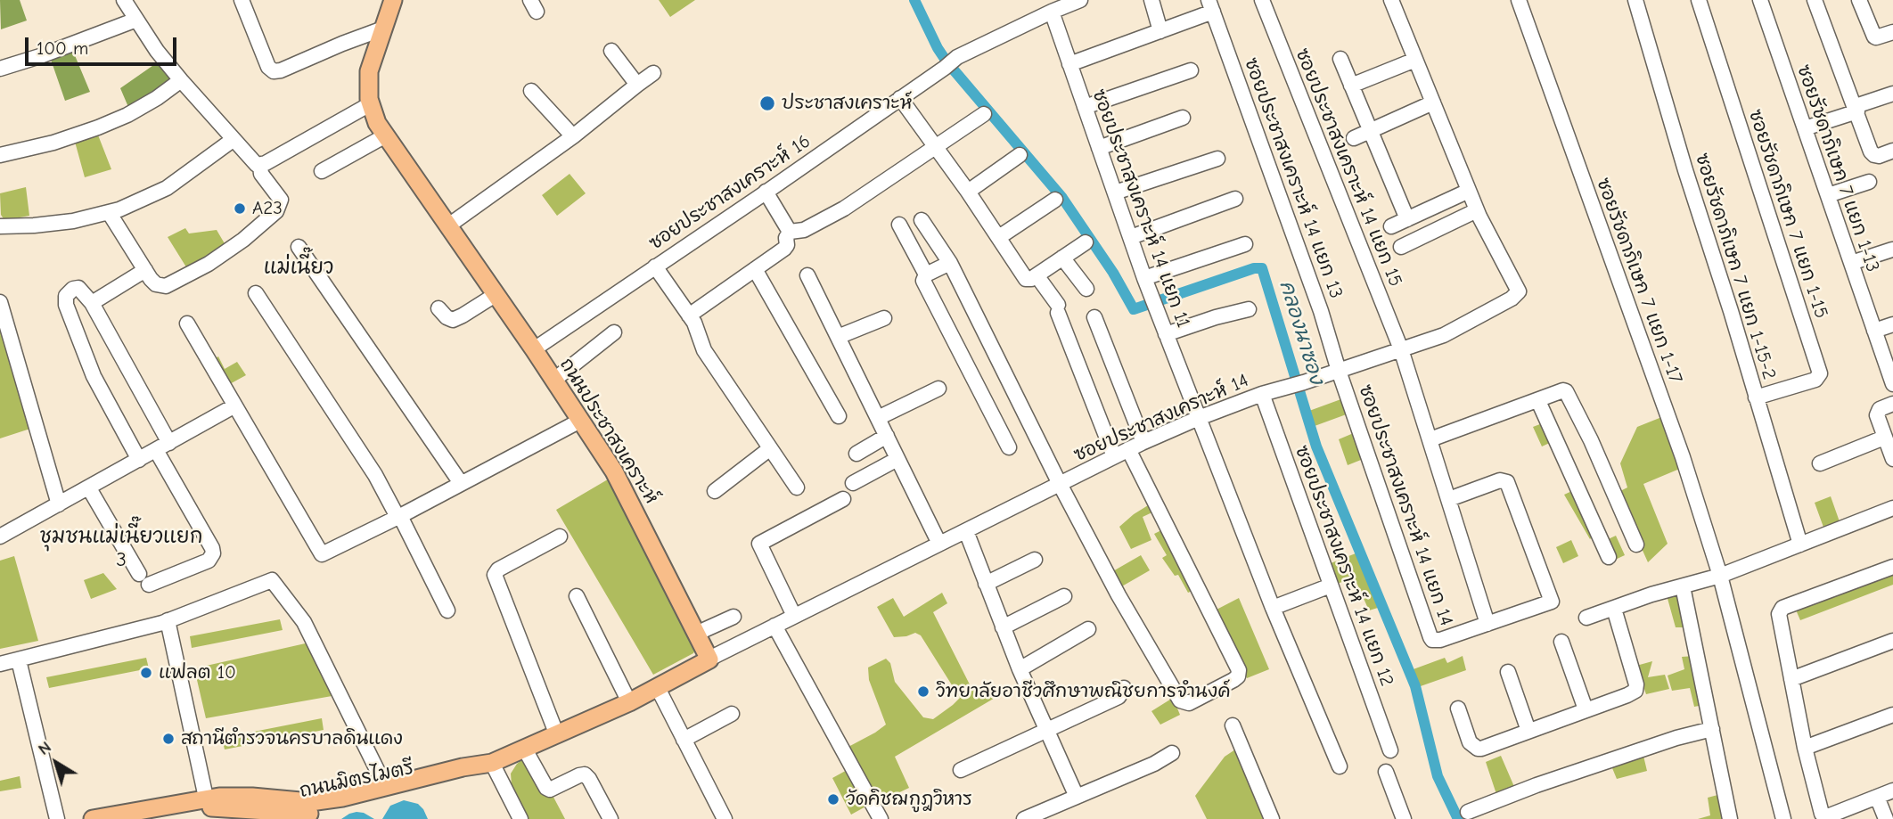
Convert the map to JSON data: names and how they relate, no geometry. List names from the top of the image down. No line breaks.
{"streets":{"main road":["ถนนประชาสงเคราะห์","ถนนมิตรไมตรี"],"street":["ซอยประชาสงเคราะห์ 14 แยก 15","ซอยรัชดาภิเษก 7 แยก 1-13","ซอยประชาสงเคราะห์ 14 แยก 13","ซอยประชาสงเคราะห์ 16","ซอยประชาสงเคราะห์ 14 แยก 11","ซอยรัชดาภิเษก 7 แยก 1-15","ซอยรัชดาภิเษก 7 แยก 1-15-2","ซอยรัชดาภิเษก 7 แยก 1-17","ซอยประชาสงเคราะห์ 14","ซอยประชาสงเคราะห์ 14 แยก 14","ซอยประชาสงเคราะห์ 14 แยก 12"]},"crossings":[["ซอยประชาสงเคราะห์ 14 แยก 15","ซอยประชาสงเคราะห์ 14"],["ซอยประชาสงเคราะห์ 14 แยก 15","ซอยประชาสงเคราะห์ 14 แยก 14"],["ซอยประชาสงเคราะห์ 14 แยก 13","ซอยประชาสงเคราะห์ 14"],["ซอยประชาสงเคราะห์ 14 แยก 13","ซอยประชาสงเคราะห์ 14 แยก 14"],["ซอยประชาสงเคราะห์ 16","ซอยประชาสงเคราะห์ 14 แยก 11"],["ซอยประชาสงเคราะห์ 16","ถนนประชาสงเคราะห์"],["ซอยประชาสงเคราะห์ 14 แยก 11","ซอยประชาสงเคราะห์ 14"],["ซอยรัชดาภิเษก 7 แยก 1-15","ซอยรัชดาภิเษก 7 แยก 1-15-2"],["ซอยประชาสงเคราะห์ 14","ถนนประชาสงเคราะห์"],["ซอยประชาสงเคราะห์ 14","ซอยประชาสงเคราะห์ 14 แยก 14"],["ซอยประชาสงเคราะห์ 14","ซอยประชาสงเคราะห์ 14 แยก 12"]],"districts":["แม่เนี๊ยว","ชุมชนแม่เนี๊ยวแยก 3"],"water":["คลองนาซอง"],"places":["ประชาสงเคราะห์","A23","แฟลต 10","วิทยาลัยอาชีวศึกษาพณิชยการจำนงค์","สถานีตำรวจนครบาลดินแดง","วัดคิชฌกูฎวิหาร"],"scale_bar":"100 m","north":"top left"}
